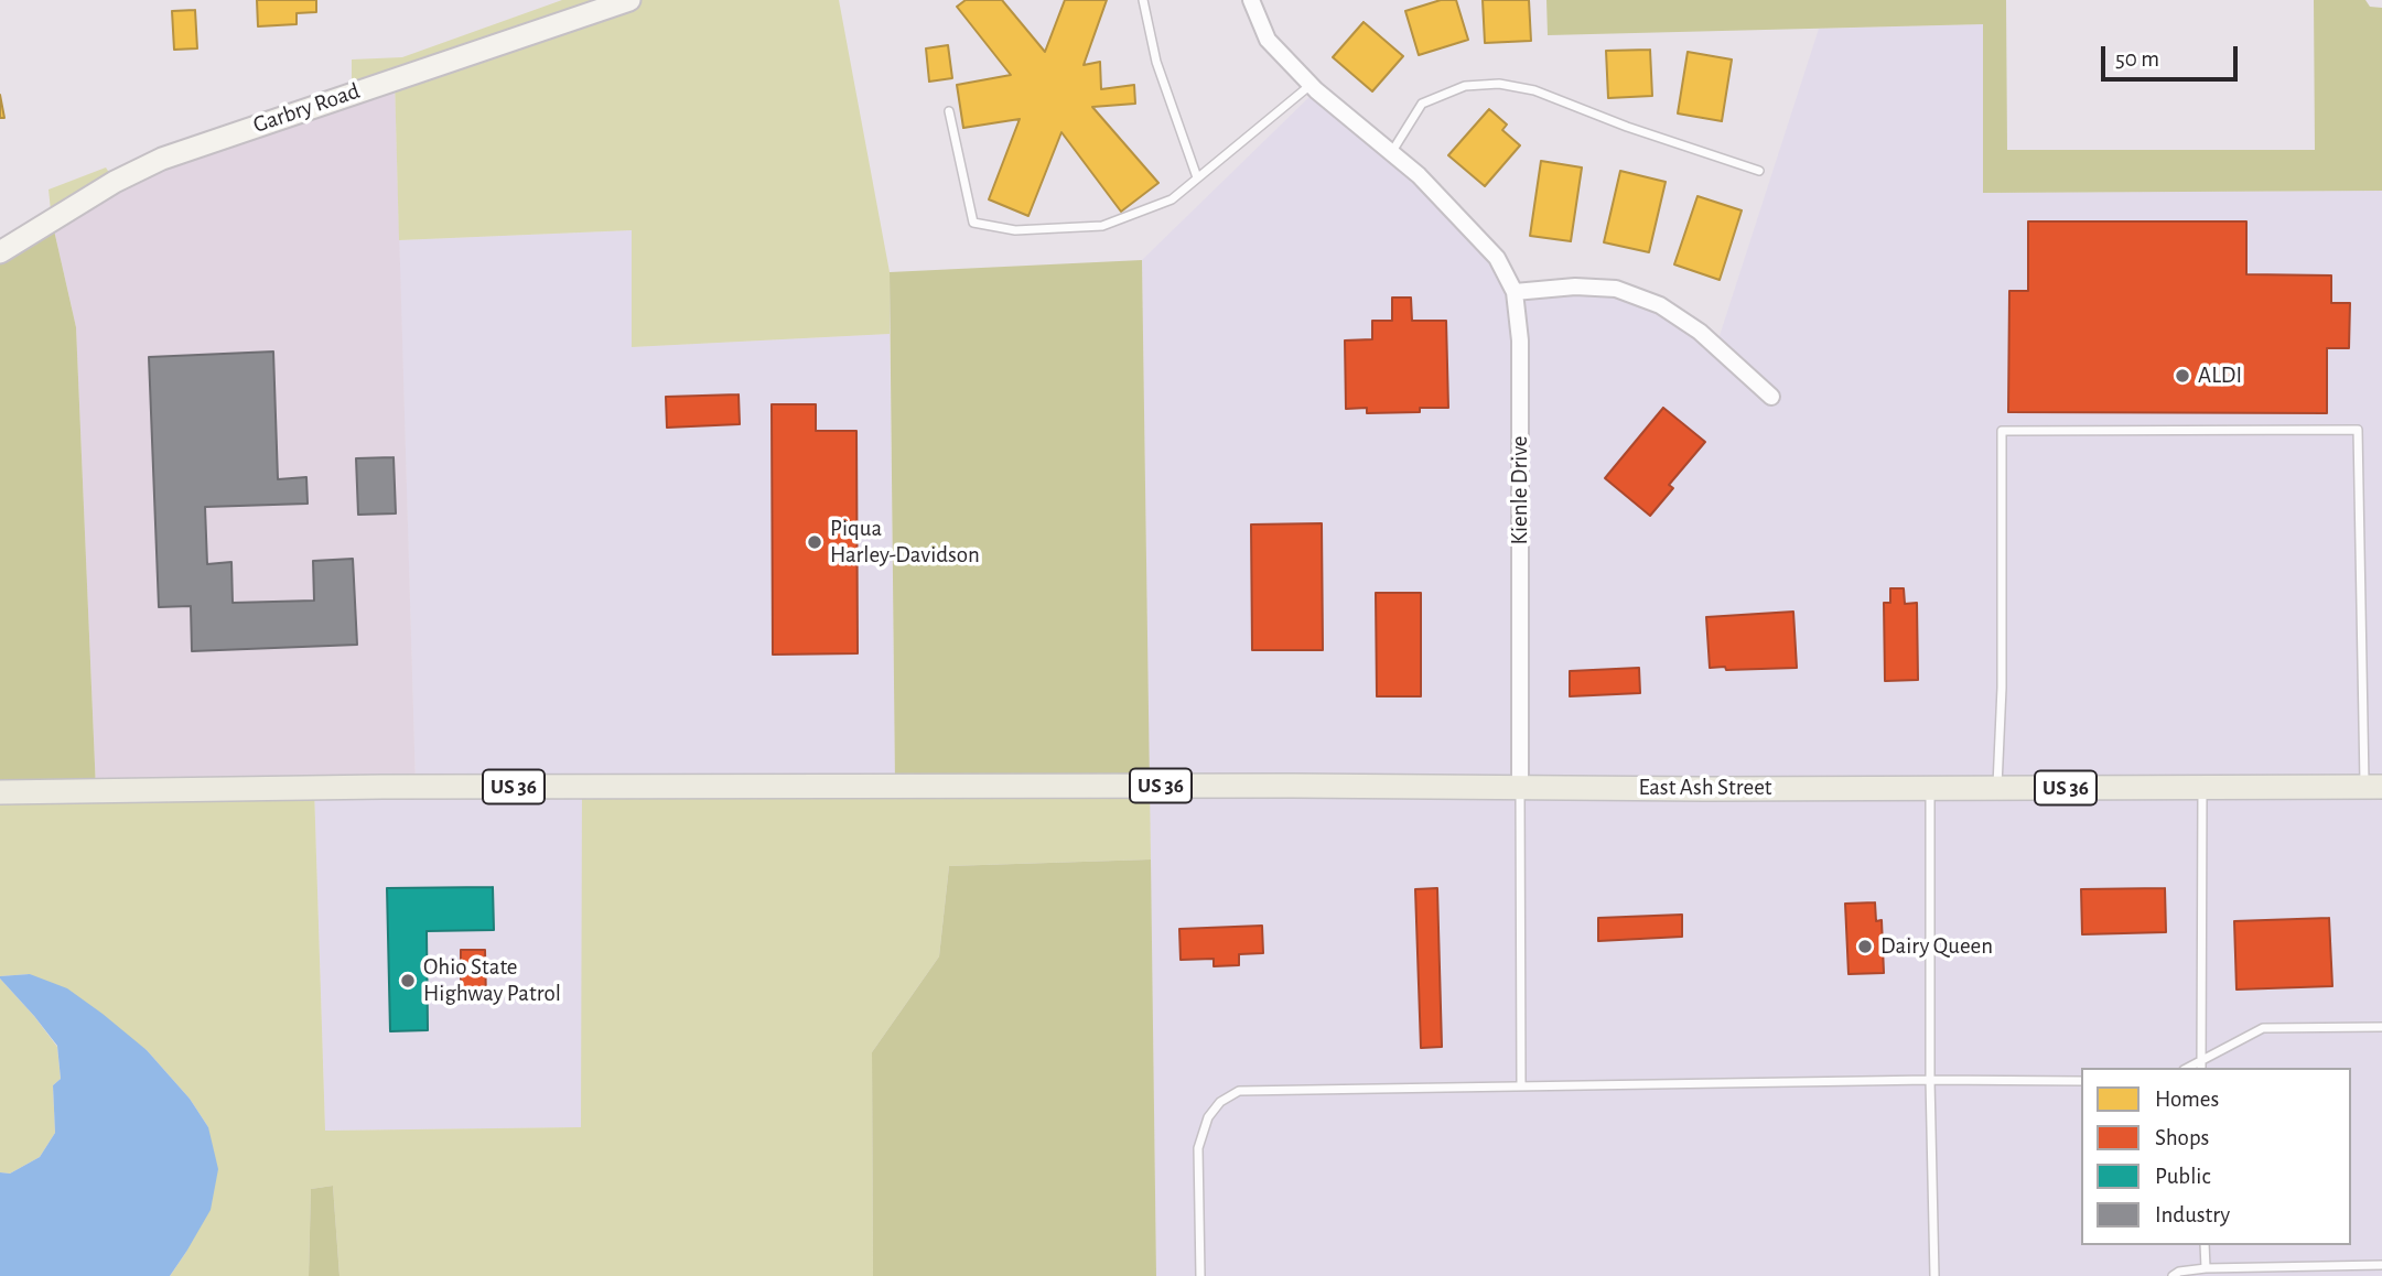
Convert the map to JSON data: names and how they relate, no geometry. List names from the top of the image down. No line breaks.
{"streets":{"main road":["US 36","East Ash Street"],"street":["Garbry Road","Kienle Drive"]},"crossings":[["Kienle Drive","East Ash Street"]],"places":["ALDI","Piqua Harley-Davidson","Dairy Queen","Ohio State Highway Patrol"],"legend":["Homes","Shops","Public","Industry"],"scale_bar":"50 m"}
